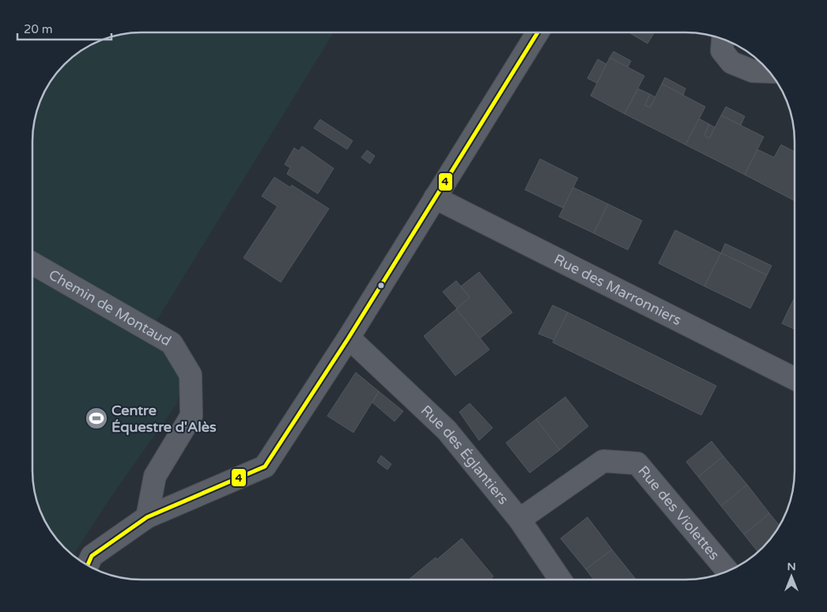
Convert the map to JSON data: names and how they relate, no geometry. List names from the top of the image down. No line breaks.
{"streets":{"street":["Rue des Marronniers","Chemin de Montaud","Rue des Églantiers","Rue des Violettes"]},"crossings":[["Rue des Églantiers","Rue des Violettes"]],"places":{"sports":["Centre Équestre d'Alès"]},"lines":["transit line 4"],"scale_bar":"20 m","north":"top"}
